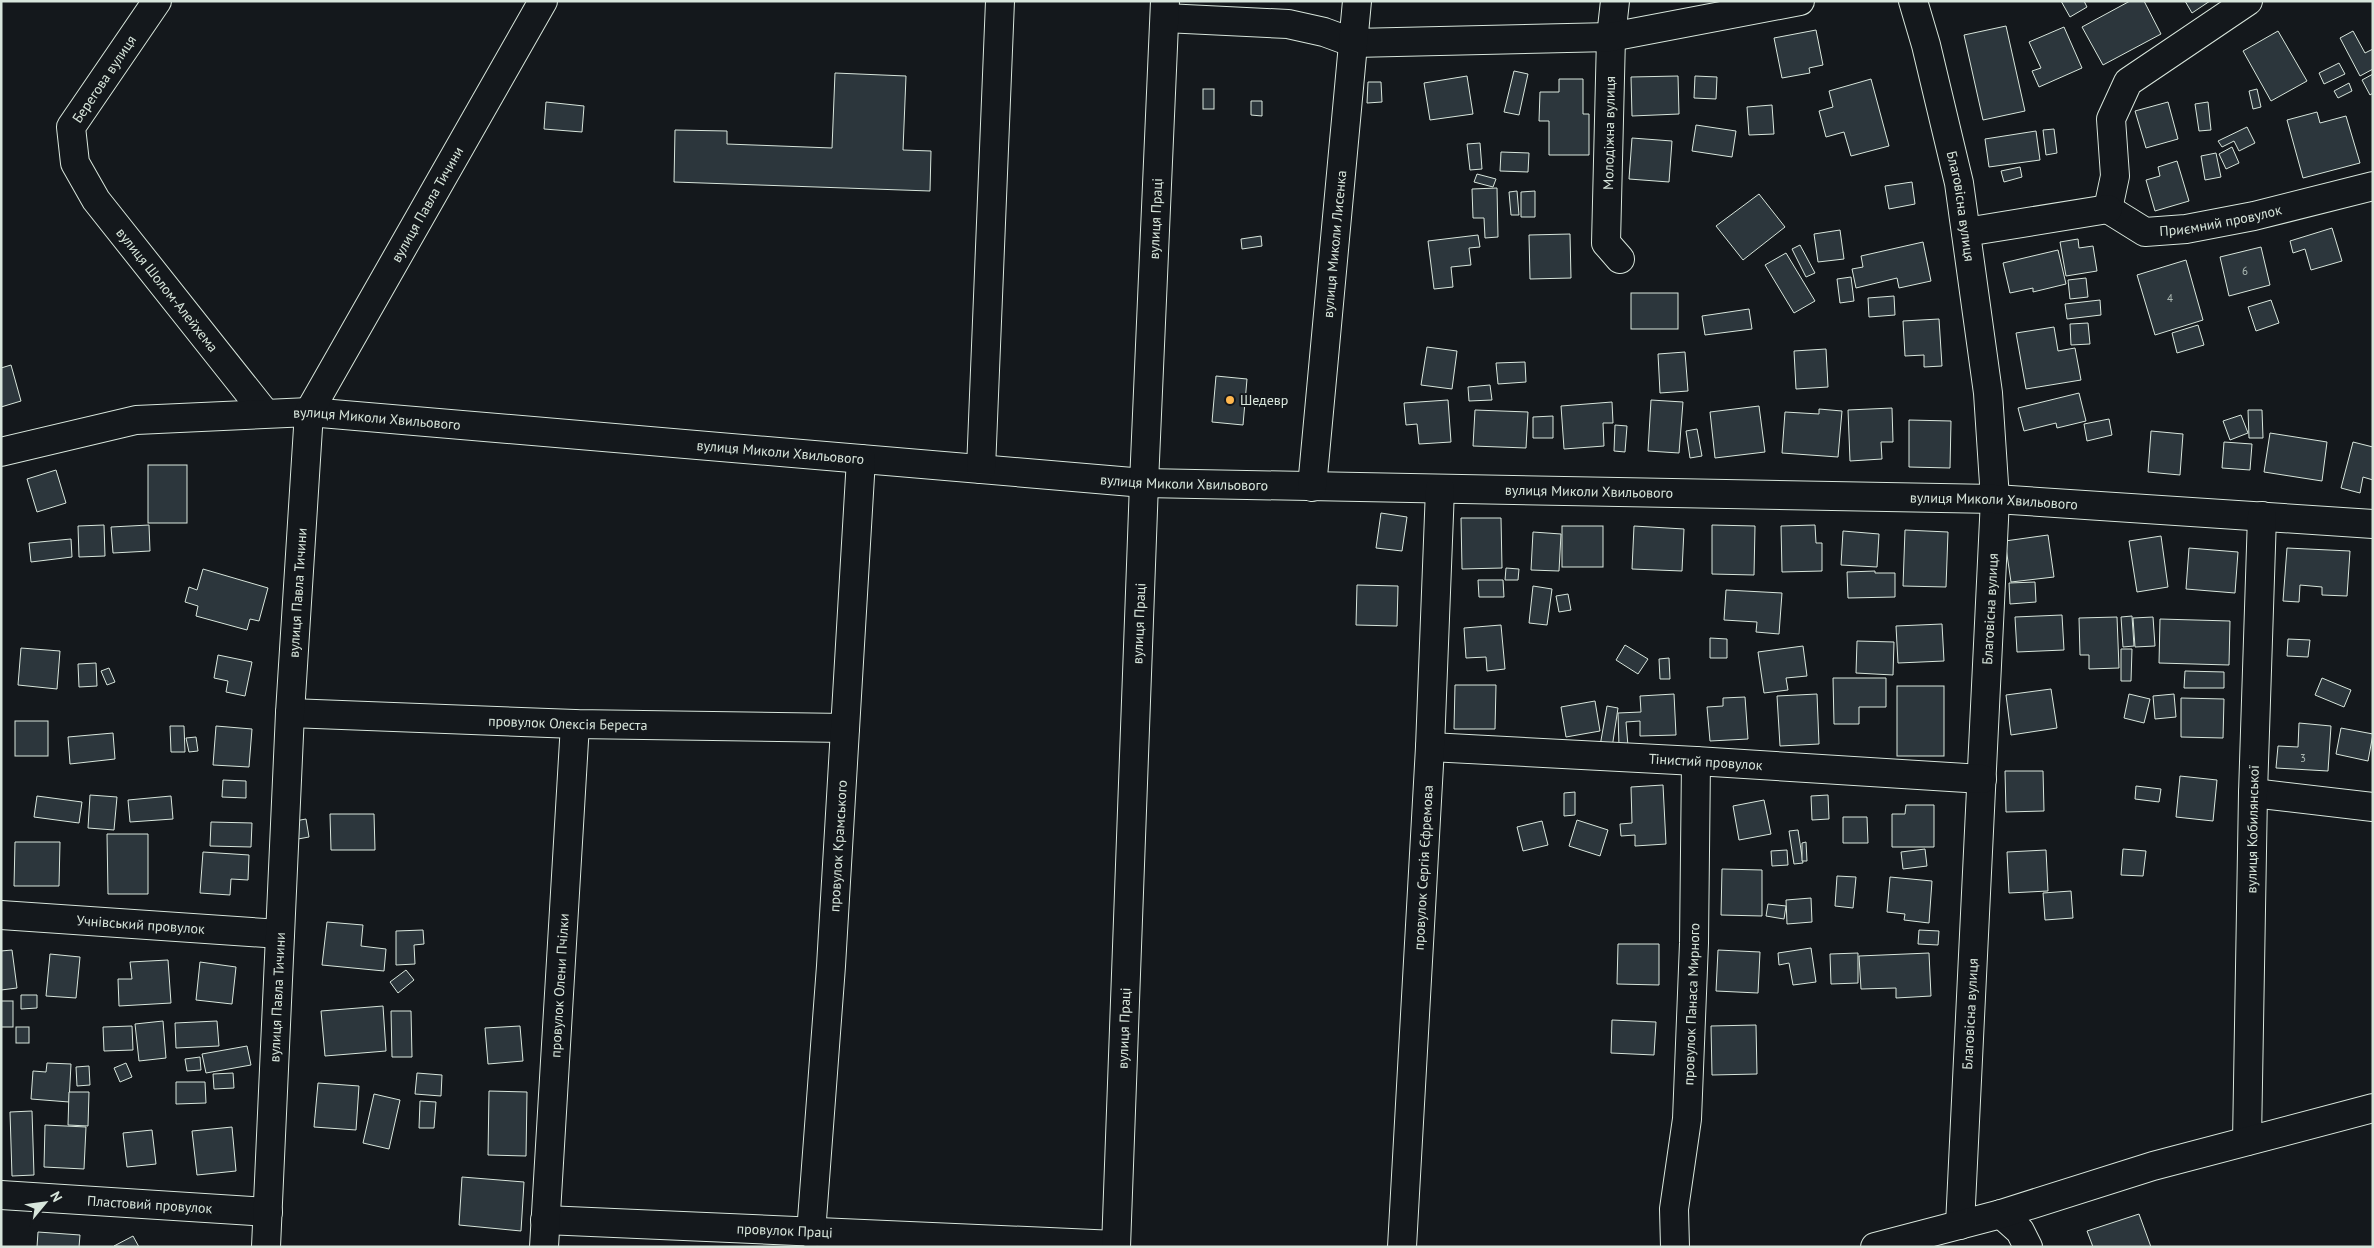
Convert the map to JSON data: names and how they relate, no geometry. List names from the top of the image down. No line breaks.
{"streets":{"street":["Берегова вулиця","Молодіжна вулиця","вулиця Павла Тичини","Благовісна вулиця","вулиця Праці","Приємний провулок","вулиця Миколи Лисенка","вулиця Шолом-Алейхема","вулиця Миколи Хвильового","провулок Олексія Береста","Тінистий провулок","вулиця Кобилянської","провулок Крамського","провулок Сергія Єфремова","Учнівський провулок","провулок Олени Пчілки","провулок Панаса Мирного","Пластовий провулок","провулок Праці"]},"crossings":[["Берегова вулиця","вулиця Шолом-Алейхема"],["вулиця Павла Тичини","вулиця Миколи Хвильового"],["вулиця Павла Тичини","провулок Олексія Береста"],["вулиця Павла Тичини","Учнівський провулок"],["вулиця Павла Тичини","Пластовий провулок"],["Благовісна вулиця","вулиця Миколи Хвильового"],["Благовісна вулиця","Тінистий провулок"],["вулиця Праці","вулиця Миколи Хвильового"],["вулиця Праці","провулок Праці"],["вулиця Миколи Лисенка","вулиця Миколи Хвильового"],["вулиця Шолом-Алейхема","вулиця Миколи Хвильового"],["вулиця Миколи Хвильового","вулиця Кобилянської"],["вулиця Миколи Хвильового","провулок Крамського"],["вулиця Миколи Хвильового","провулок Сергія Єфремова"],["провулок Олексія Береста","провулок Крамського"],["провулок Олексія Береста","провулок Олени Пчілки"],["Тінистий провулок","провулок Сергія Єфремова"],["Тінистий провулок","провулок Панаса Мирного"],["провулок Крамського","провулок Праці"],["провулок Олени Пчілки","провулок Праці"]],"places":["Шедевр"],"house_numbers":["6","4","3"],"north":"top right"}
